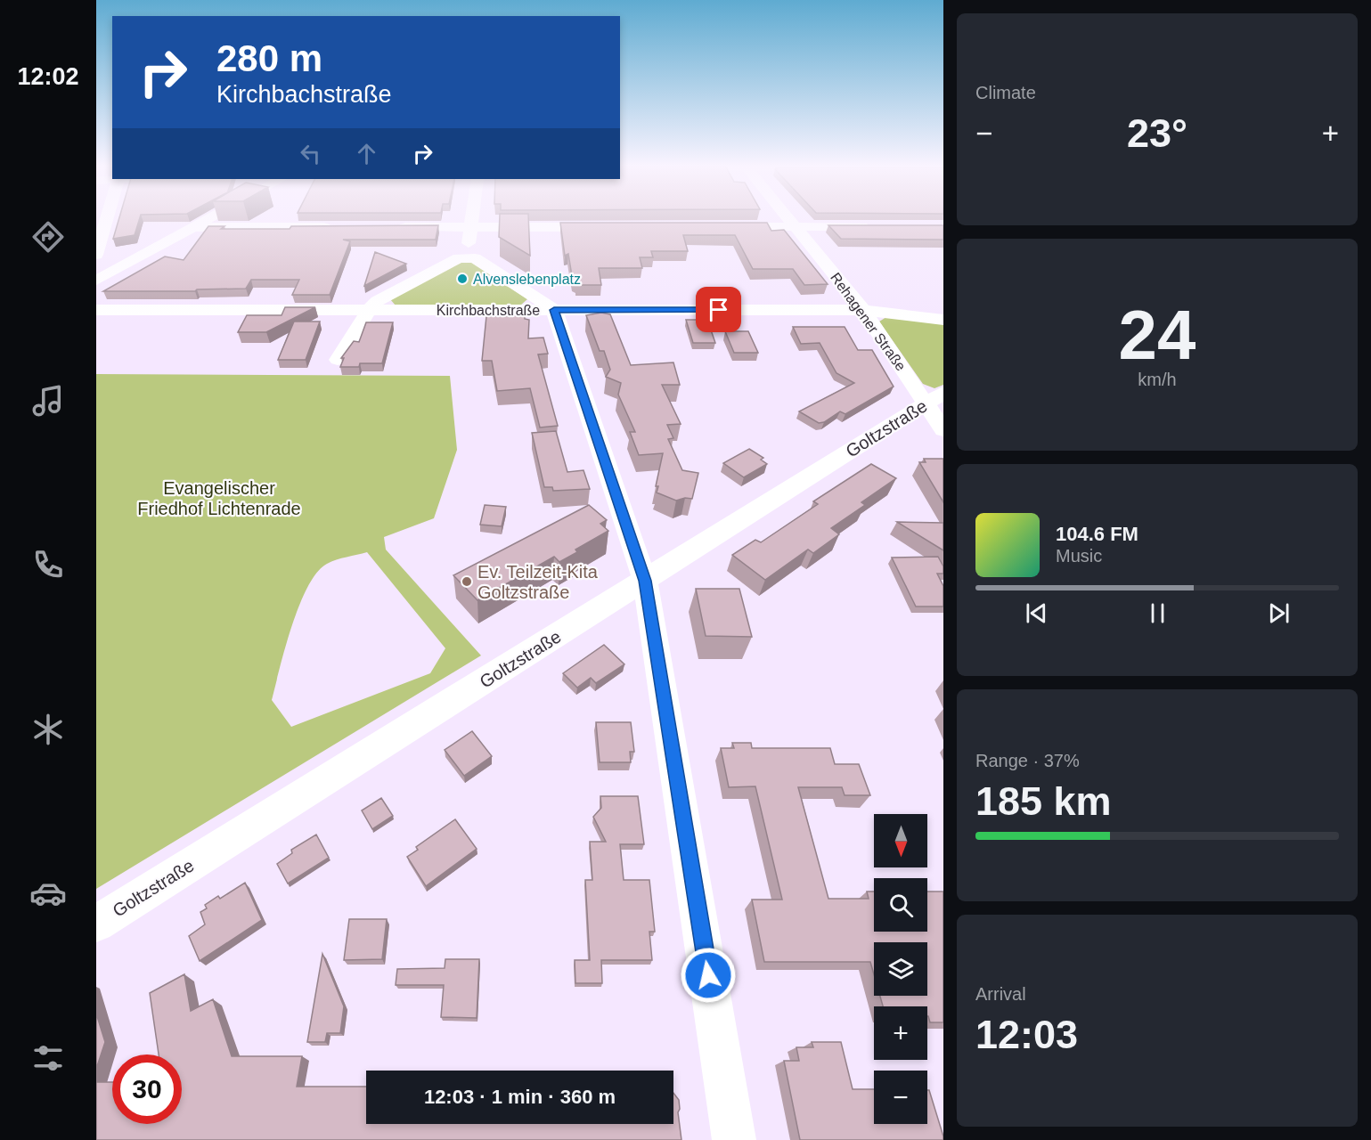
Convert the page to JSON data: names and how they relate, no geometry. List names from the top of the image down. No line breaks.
{"streets":{"street":["Kirchbachstraße","Rehagener Straße","Goltzstraße"]},"crossings":[["Kirchbachstraße","Rehagener Straße"],["Rehagener Straße","Goltzstraße"]],"parks":["Evangelischer Friedhof Lichtenrade"],"places":["Alvenslebenplatz","Ev. Teilzeit-Kita Goltzstraße"],"north":"bottom","page":{"tabs":"12:02","tile":["Climate",["24","km/h"],["Range · 37%","185 km"],["Arrival","12:03"]],"turn":["280 m","Kirchbachstraße"],"heat":["−","23°","+"],"song":["104.6 FM","Music"],"map_buttons":["+","−"],"limit":"30","trip":"12:03 · 1 min · 360 m"}}
